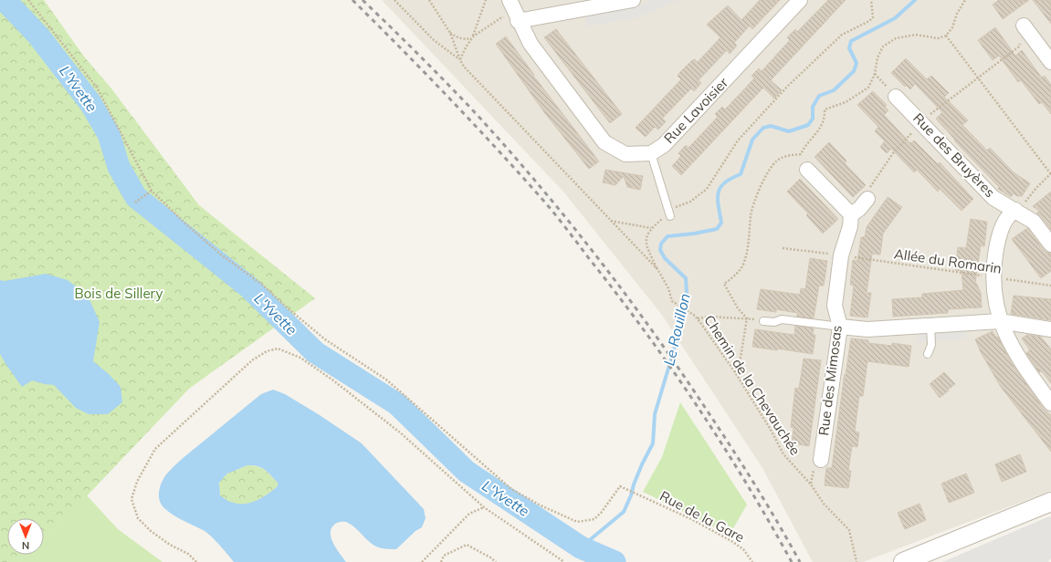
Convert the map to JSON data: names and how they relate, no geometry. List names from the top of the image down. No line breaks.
{"streets":{"street":["Rue Lavoisier","Rue des Bruyères","Rue des Mimosas"],"path":["Allée du Romarin","Chemin de la Chevauchée","Rue de la Gare"]},"crossings":[["Allée du Romarin","Rue des Mimosas"]],"water":["L'Yvette","Le Rouillon"],"parks":["Bois de Sillery"],"north":"bottom"}
